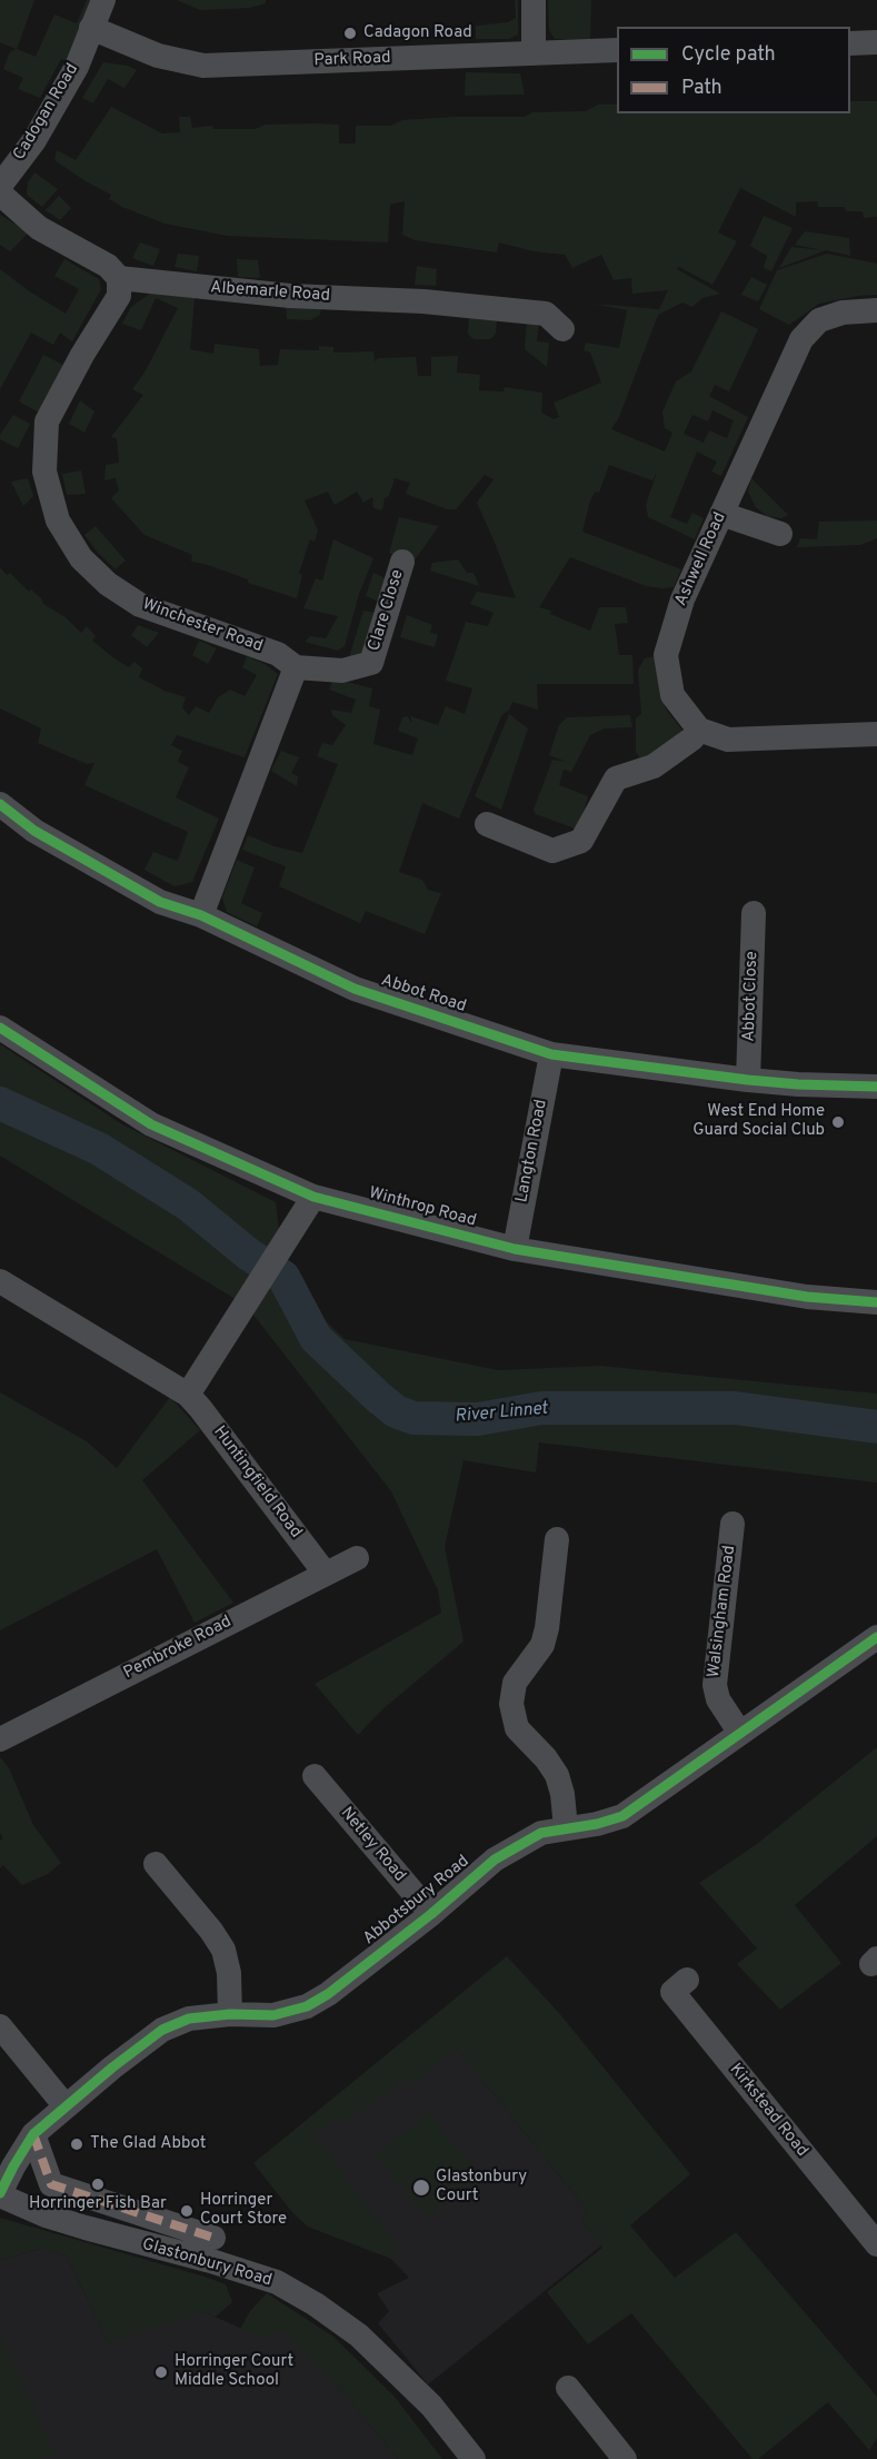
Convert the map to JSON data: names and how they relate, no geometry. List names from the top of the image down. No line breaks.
{"streets":{"street":["Park Road","Cadogan Road","Albemarle Road","Ashwell Road","Clare Close","Winchester Road","Abbot Road","Abbot Close","Langton Road","Winthrop Road","Huntingfield Road","Walsingham Road","Pembroke Road","Netley Road","Abbotsbury Road","Kirkstead Road","Glastonbury Road"]},"crossings":[["Park Road","Cadogan Road"],["Albemarle Road","Winchester Road"],["Clare Close","Winchester Road"],["Abbot Road","Abbot Close"],["Abbot Road","Langton Road"],["Langton Road","Winthrop Road"],["Huntingfield Road","Pembroke Road"],["Walsingham Road","Abbotsbury Road"],["Netley Road","Abbotsbury Road"],["Abbotsbury Road","Glastonbury Road"]],"water":["River Linnet"],"places":["Cadagon Road","West End Home Guard Social Club","The Glad Abbot","Horringer Fish Bar","Glastonbury Court","Horringer Court Store","Horringer Court Middle School"],"legend":["Cycle path","Path"]}
